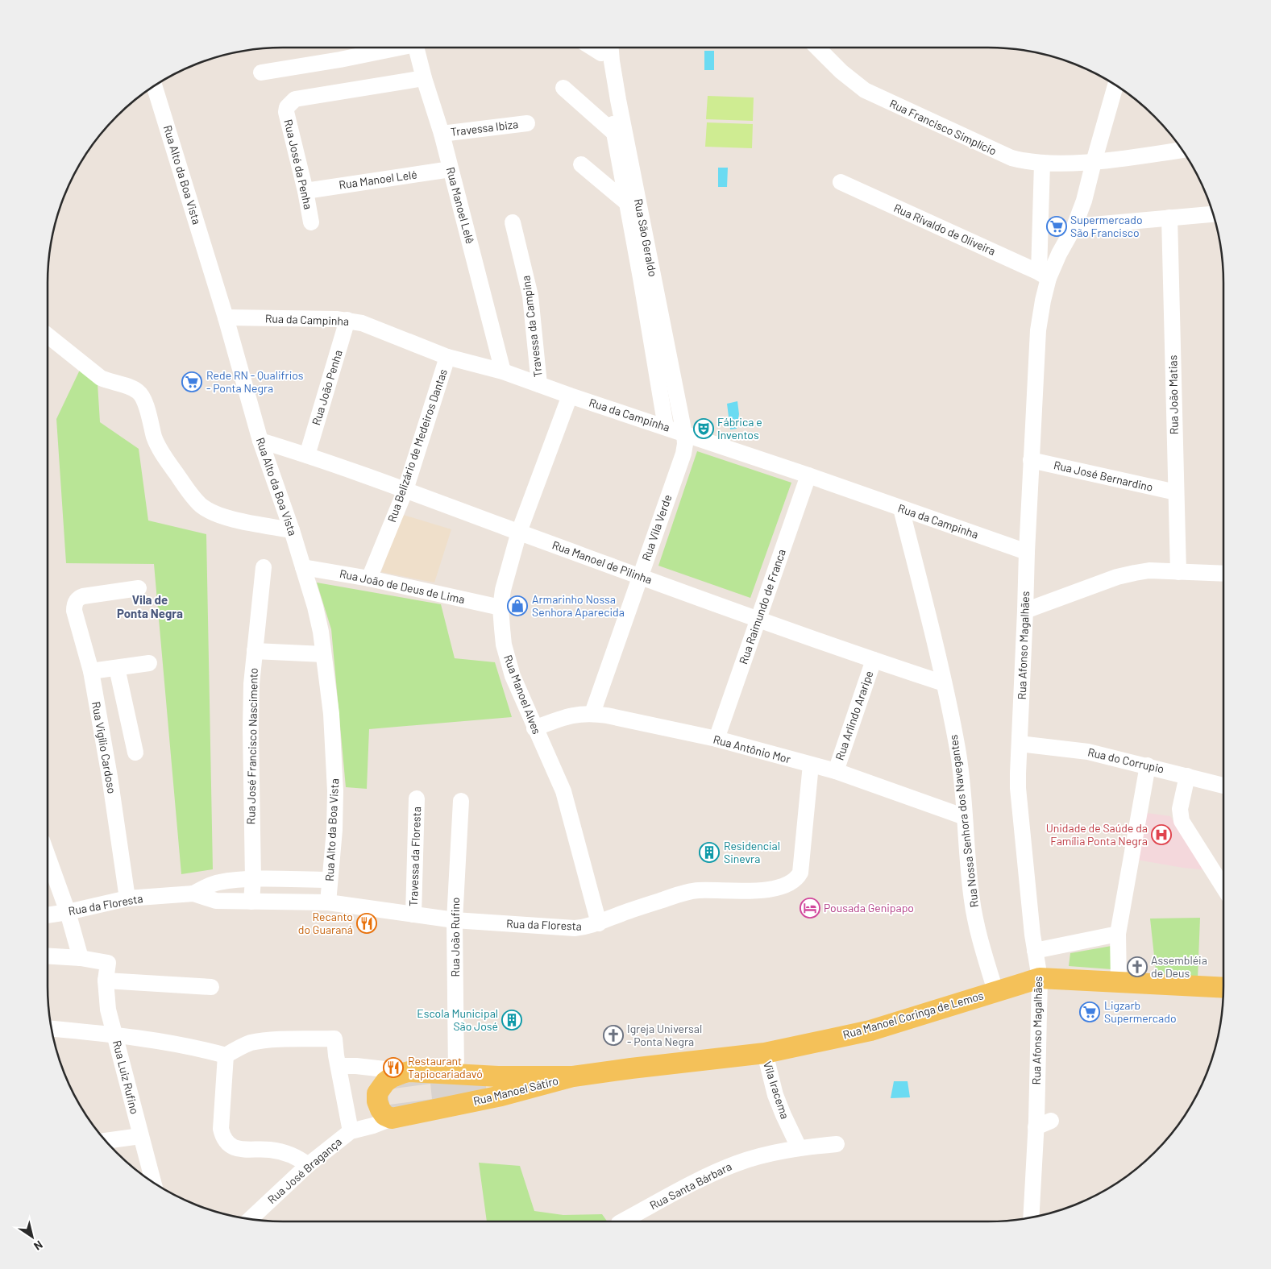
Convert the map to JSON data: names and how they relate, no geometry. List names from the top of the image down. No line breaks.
{"streets":{"main road":["Rua Manoel Coringa de Lemos","Rua Manoel Sátiro"],"street":["Rua Francisco Simplício","Travessa Ibiza","Rua José da Penha","Rua Alto da Boa Vista","Rua Manoel Lelé","Rua Manoel Lelê","Rua Rivaldo de Oliveira","Rua São Geraldo","Rua da Campinha","Travessa da Campina","Rua João Penha","Rua João Matias","Rua Belizário de Medeiros Dantas","Rua José Bernardino","Rua Vila Verde","Rua Manoel de Pilinha","Rua João de Deus de Lima","Rua Raimundo de Franca","Rua Afonso Magalhães","Rua Manoel Alves","Rua Arlindo Araripe","Rua José Francisco Nascimento","Rua Vigílio Cardoso","Rua Antônio Mor","Rua do Corrupio","Rua Nossa Senhora dos Navegantes","Travessa da Floresta","Rua da Floresta","Rua João Rufino","Rua Luiz Rufino","Vila Iracema","Rua José Bragança","Rua Santa Bárbara"]},"crossings":[["Rua Francisco Simplício","Rua Afonso Magalhães"],["Travessa Ibiza","Rua Manoel Lelê"],["Rua José da Penha","Rua Manoel Lelé"],["Rua José da Penha","Rua Manoel Lelê"],["Rua Alto da Boa Vista","Rua da Campinha"],["Rua Alto da Boa Vista","Rua Manoel de Pilinha"],["Rua Alto da Boa Vista","Rua João de Deus de Lima"],["Rua Alto da Boa Vista","Rua da Floresta"],["Rua Manoel Lelé","Rua Manoel Lelê"],["Rua Manoel Lelê","Rua da Campinha"],["Rua Rivaldo de Oliveira","Rua Afonso Magalhães"],["Rua São Geraldo","Rua da Campinha"],["Rua São Geraldo","Rua Vila Verde"],["Rua da Campinha","Travessa da Campina"],["Rua da Campinha","Rua João Penha"],["Rua da Campinha","Rua Belizário de Medeiros Dantas"],["Rua da Campinha","Rua Vila Verde"],["Rua da Campinha","Rua Raimundo de Franca"],["Rua da Campinha","Rua Afonso Magalhães"],["Rua da Campinha","Rua Manoel Alves"],["Rua da Campinha","Rua Nossa Senhora dos Navegantes"],["Rua João Penha","Rua Manoel de Pilinha"],["Rua João Matias","Rua José Bernardino"],["Rua Belizário de Medeiros Dantas","Rua Manoel de Pilinha"],["Rua Belizário de Medeiros Dantas","Rua João de Deus de Lima"],["Rua José Bernardino","Rua Afonso Magalhães"],["Rua Vila Verde","Rua Manoel de Pilinha"],["Rua Vila Verde","Rua Antônio Mor"],["Rua Manoel de Pilinha","Rua Raimundo de Franca"],["Rua Manoel de Pilinha","Rua Manoel Alves"],["Rua Manoel de Pilinha","Rua Arlindo Araripe"],["Rua Manoel de Pilinha","Rua Nossa Senhora dos Navegantes"],["Rua João de Deus de Lima","Rua Manoel Alves"],["Rua Raimundo de Franca","Rua Antônio Mor"],["Rua Afonso Magalhães","Rua do Corrupio"],["Rua Afonso Magalhães","Rua Manoel Coringa de Lemos"],["Rua Manoel Alves","Rua Antônio Mor"],["Rua Manoel Alves","Rua da Floresta"],["Rua Arlindo Araripe","Rua Antônio Mor"],["Rua José Francisco Nascimento","Rua da Floresta"],["Rua Vigílio Cardoso","Rua da Floresta"],["Rua Antônio Mor","Rua Nossa Senhora dos Navegantes"],["Rua Antônio Mor","Rua da Floresta"],["Rua Nossa Senhora dos Navegantes","Rua Manoel Coringa de Lemos"],["Travessa da Floresta","Rua da Floresta"],["Rua da Floresta","Rua João Rufino"],["Rua João Rufino","Rua Manoel Sátiro"],["Rua Manoel Coringa de Lemos","Vila Iracema"],["Rua Manoel Coringa de Lemos","Rua Manoel Sátiro"],["Vila Iracema","Rua Santa Bárbara"],["Rua Manoel Sátiro","Rua José Bragança"]],"districts":["Vila de Ponta Negra"],"places":{"supermarket":["Supermercado São Francisco","Rede RN - Qualifrios - Ponta Negra","Ligzarb Supermercado"],"theatre":["Fábrica e Inventos"],"shop":["Armarinho Nossa Senhora Aparecida"],"hospital":["Unidade de Saúde da Família Ponta Negra"],"building":["Residencial Sinevra","Escola Municipal São José"],"hotel":["Pousada Genipapo"],"restaurant":["Recanto do Guaraná","Restaurant Tapiocariadavó"],"church":["Assembléia de Deus","Igreja Universal - Ponta Negra"]},"north":"bottom right"}
